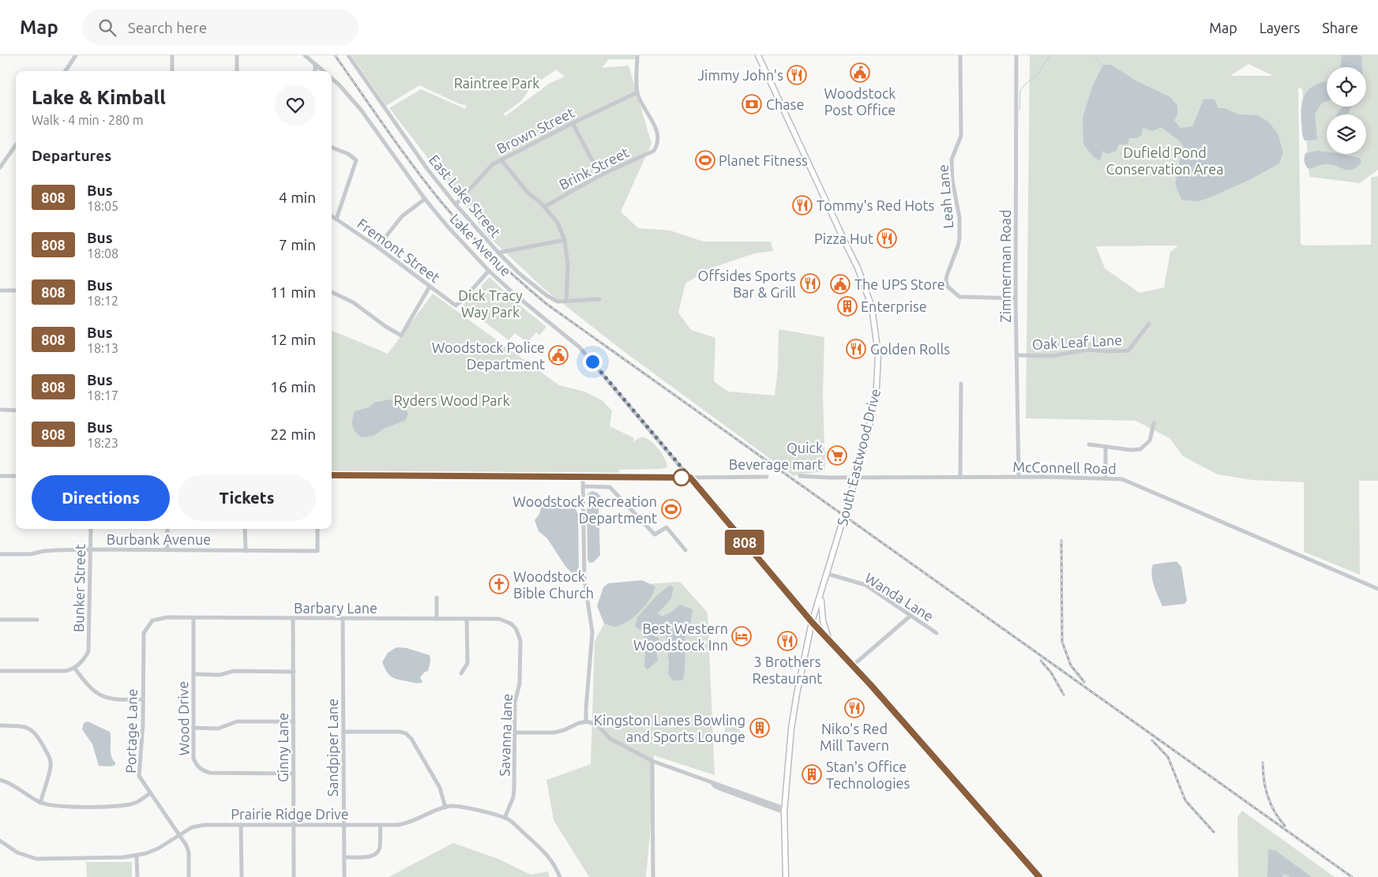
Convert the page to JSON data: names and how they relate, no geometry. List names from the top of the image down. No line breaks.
{"streets":{"main road":["South Eastwood Drive"],"street":["Brown Street","Brink Street","East Lake Street","Leah Lane","Lake Avenue","Fremont Street","Zimmerman Road","Oak Leaf Lane","McConnell Road","Burbank Avenue","Bunker Street","Wanda Lane","Barbary Lane","Wood Drive","Portage Lane","Savanna lane","Ginny Lane","Sandpiper Lane","Prairie Ridge Drive"]},"crossings":[["Brown Street","Brink Street"],["Brown Street","East Lake Street"],["Leah Lane","Zimmerman Road"],["Lake Avenue","Fremont Street"],["Lake Avenue","South Eastwood Drive"],["Zimmerman Road","Oak Leaf Lane"],["Zimmerman Road","McConnell Road"],["South Eastwood Drive","McConnell Road"],["South Eastwood Drive","Wanda Lane"],["Burbank Avenue","Bunker Street"],["Barbary Lane","Wood Drive"],["Barbary Lane","Portage Lane"],["Barbary Lane","Savanna lane"],["Barbary Lane","Ginny Lane"],["Barbary Lane","Sandpiper Lane"],["Wood Drive","Ginny Lane"],["Portage Lane","Prairie Ridge Drive"],["Savanna lane","Prairie Ridge Drive"],["Ginny Lane","Prairie Ridge Drive"],["Sandpiper Lane","Prairie Ridge Drive"]],"parks":["Raintree Park","Dufield Pond Conservation Area","Dick Tracy Way Park","Ryders Wood Park"],"places":{"public building":["Woodstock Post Office","The UPS Store","Woodstock Police Department"],"restaurant":["Jimmy John's","Tommy's Red Hots","Pizza Hut","Offsides Sports Bar & Grill","Golden Rolls","3 Brothers Restaurant","Niko's Red Mill Tavern"],"bank":["Chase"],"sports":["Planet Fitness","Woodstock Recreation Department"],"building":["Enterprise","Kingston Lanes Bowling and Sports Lounge","Stan's Office Technologies"],"supermarket":["Quick Beverage mart"],"church":["Woodstock Bible Church"],"hotel":["Best Western Woodstock Inn"]},"lines":["bus line 808"],"page":{"header":"Map","search":"Search here","nav":["Map","Layers","Share"],"on_map":"808","heading":[["Lake & Kimball","Walk · 4 min · 280 m"],"Departures"],"list":[{"mark":"808","name":"Bus","note":"18:05","value":"4 min"},{"mark":"808","name":"Bus","note":"18:08","value":"7 min"},{"mark":"808","name":"Bus","note":"18:12","value":"11 min"},{"mark":"808","name":"Bus","note":"18:13","value":"12 min"},{"mark":"808","name":"Bus","note":"18:17","value":"16 min"},{"mark":"808","name":"Bus","note":"18:23","value":"22 min"}],"buttons":["Directions","Tickets"]}}
